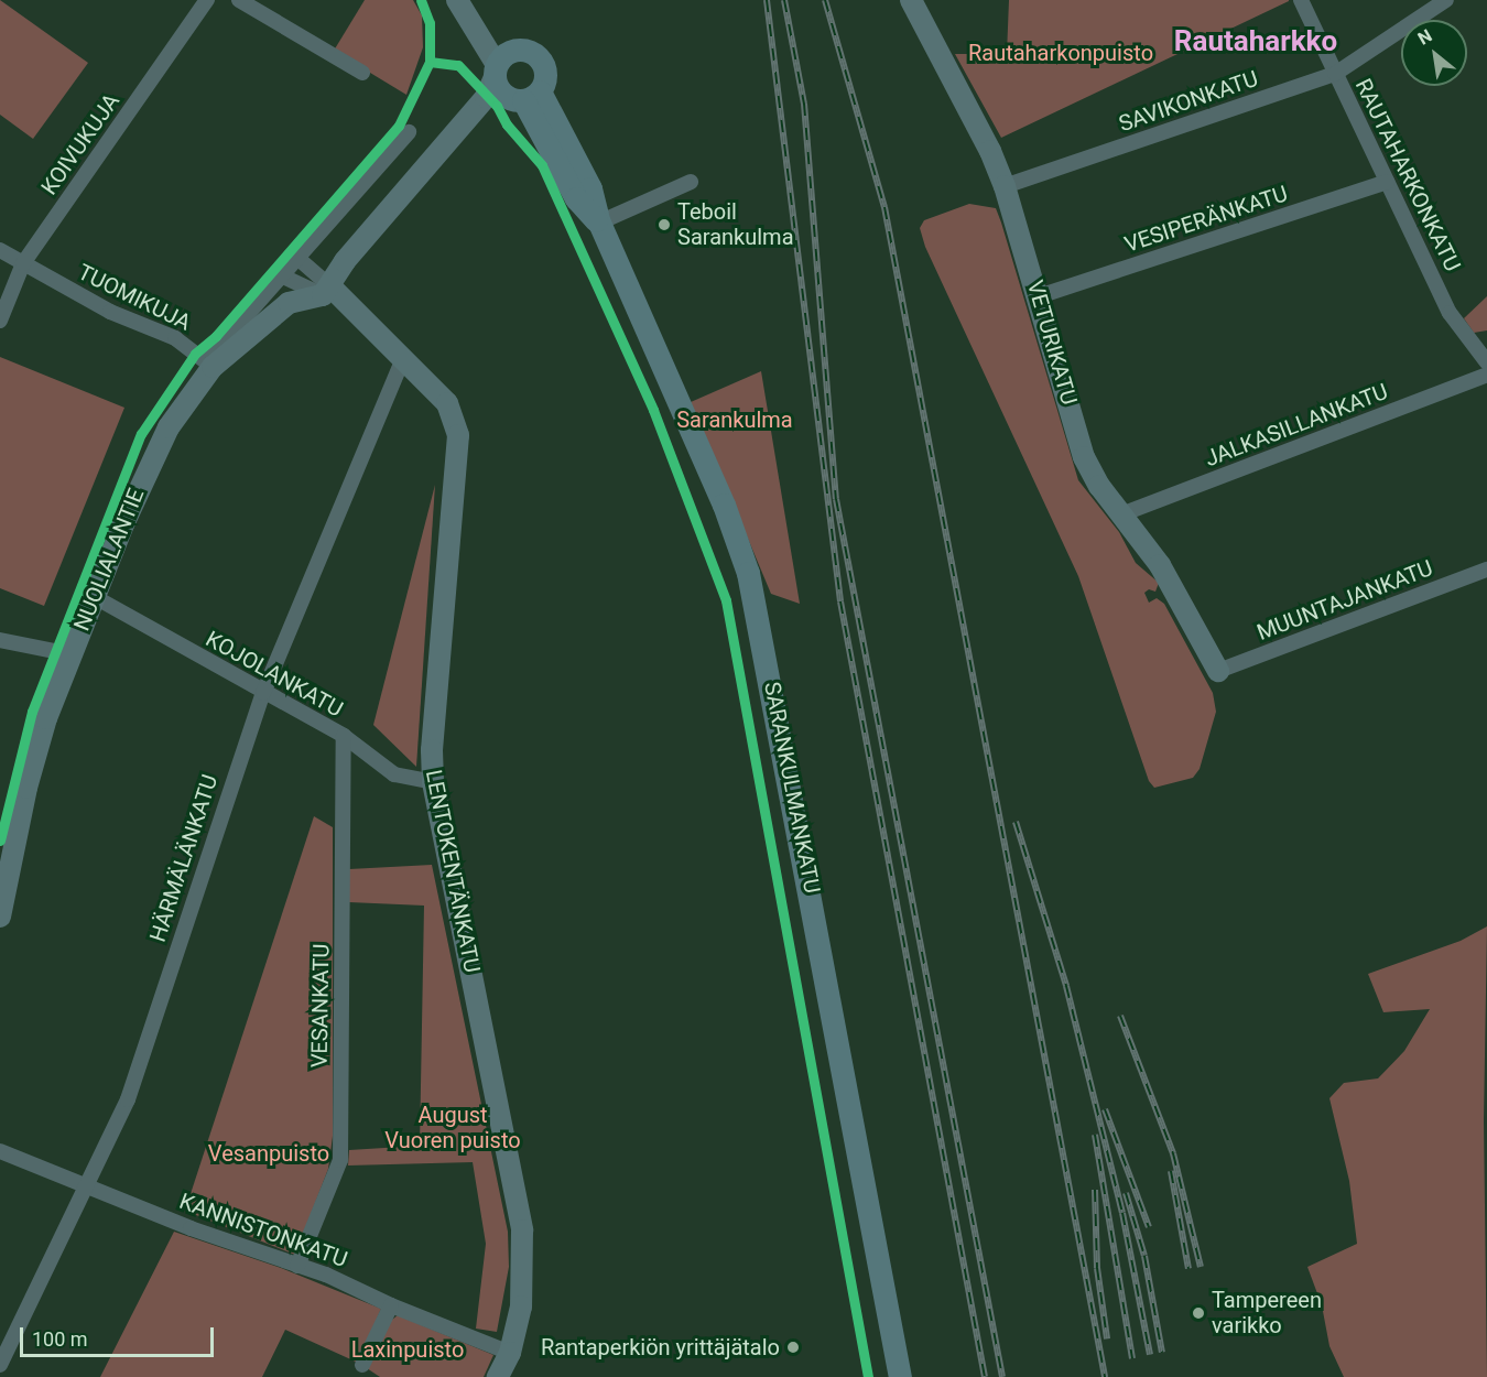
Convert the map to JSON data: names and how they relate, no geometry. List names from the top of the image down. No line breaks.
{"streets":{"main road":["SARANKULMANKATU"],"street":["SAVIKONKATU","KOIVUKUJA","RAUTAHARKONKATU","VESIPERÄNKATU","TUOMIKUJA","VETURIKATU","JALKASILLANKATU","NUOLIALANTIE","MUUNTAJANKATU","KOJOLANKATU","HÄRMÄLÄNKATU","LENTOKENTÄNKATU","VESANKATU","KANNISTONKATU"]},"crossings":[["SAVIKONKATU","RAUTAHARKONKATU"],["SAVIKONKATU","VETURIKATU"],["KOIVUKUJA","TUOMIKUJA"],["RAUTAHARKONKATU","VESIPERÄNKATU"],["VESIPERÄNKATU","VETURIKATU"],["TUOMIKUJA","NUOLIALANTIE"],["VETURIKATU","JALKASILLANKATU"],["VETURIKATU","MUUNTAJANKATU"],["NUOLIALANTIE","KOJOLANKATU"],["NUOLIALANTIE","LENTOKENTÄNKATU"],["KOJOLANKATU","HÄRMÄLÄNKATU"],["KOJOLANKATU","LENTOKENTÄNKATU"],["KOJOLANKATU","VESANKATU"],["HÄRMÄLÄNKATU","LENTOKENTÄNKATU"],["HÄRMÄLÄNKATU","KANNISTONKATU"],["LENTOKENTÄNKATU","KANNISTONKATU"],["VESANKATU","KANNISTONKATU"]],"districts":["Rautaharkko"],"parks":["Rautaharkonpuisto","Sarankulma","August Vuoren puisto","Vesanpuisto","Laxinpuisto"],"places":["Teboil Sarankulma","Tampereen varikko","Rantaperkiön yrittäjätalo"],"scale_bar":"100 m","north":"top left"}
